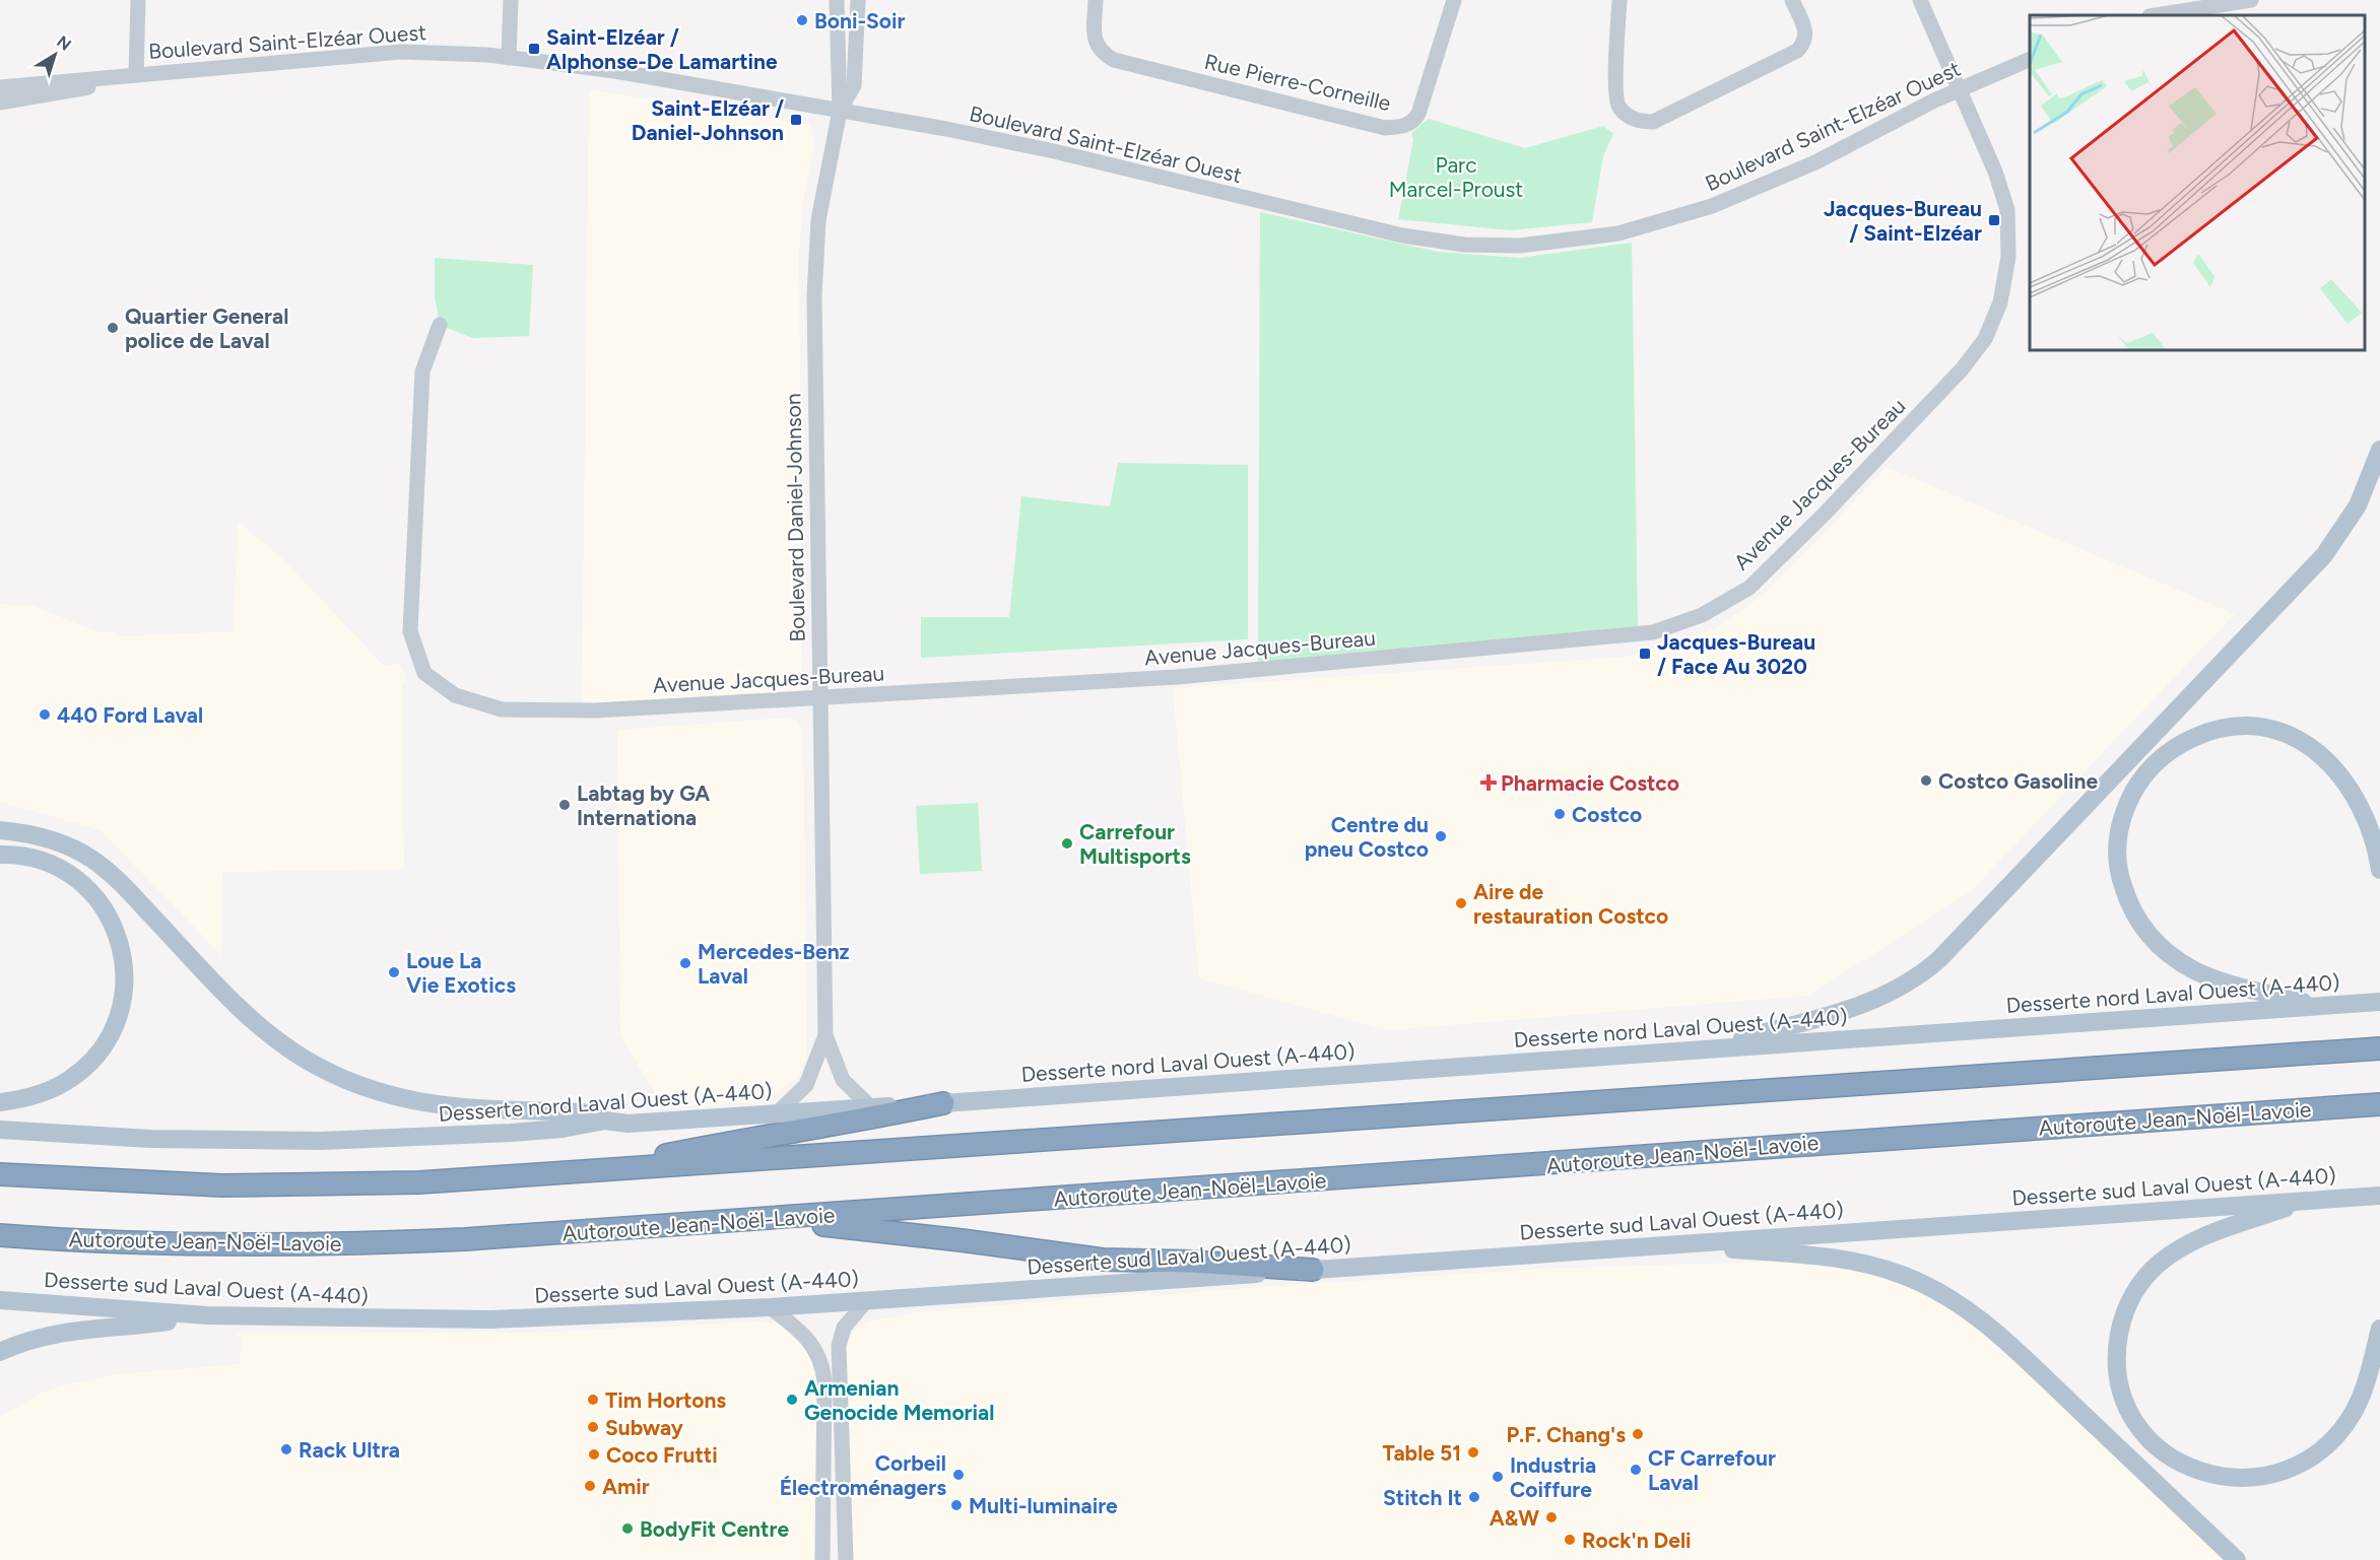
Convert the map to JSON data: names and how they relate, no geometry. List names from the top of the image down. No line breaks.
{"streets":{"highway":["Autoroute Jean-Noël-Lavoie"],"main road":["Desserte nord Laval Ouest (A-440)","Desserte sud Laval Ouest (A-440)"],"street":["Boulevard Saint-Elzéar Ouest","Rue Pierre-Corneille","Avenue Jacques-Bureau","Boulevard Daniel-Johnson"]},"crossings":[["Boulevard Saint-Elzéar Ouest","Avenue Jacques-Bureau"],["Boulevard Saint-Elzéar Ouest","Boulevard Daniel-Johnson"],["Avenue Jacques-Bureau","Boulevard Daniel-Johnson"],["Boulevard Daniel-Johnson","Desserte nord Laval Ouest (A-440)"]],"parks":["Parc Marcel-Proust"],"places":{"other":["Boni-Soir","Quartier General police de Laval","440 Ford Laval","Costco Gasoline","Labtag by GA Internationa","Costco","Centre du pneu Costco","Carrefour Multisports","Aire de restauration Costco","Mercedes-Benz Laval","Loue La Vie Exotics","Tim Hortons","Armenian Genocide Memorial","Subway","P.F. Chang's","Rack Ultra","Table 51","Coco Frutti","CF Carrefour Laval","Corbeil Électroménagers","Industria Coiffure","Amir","Stitch It","Multi-luminaire","A&W","BodyFit Centre","Rock'n Deli"],"transit":["Saint-Elzéar / Alphonse-De Lamartine","Saint-Elzéar / Daniel-Johnson","Jacques-Bureau / Saint-Elzéar","Jacques-Bureau / Face Au 3020"],"health":["Pharmacie Costco"]},"north":"top right"}
